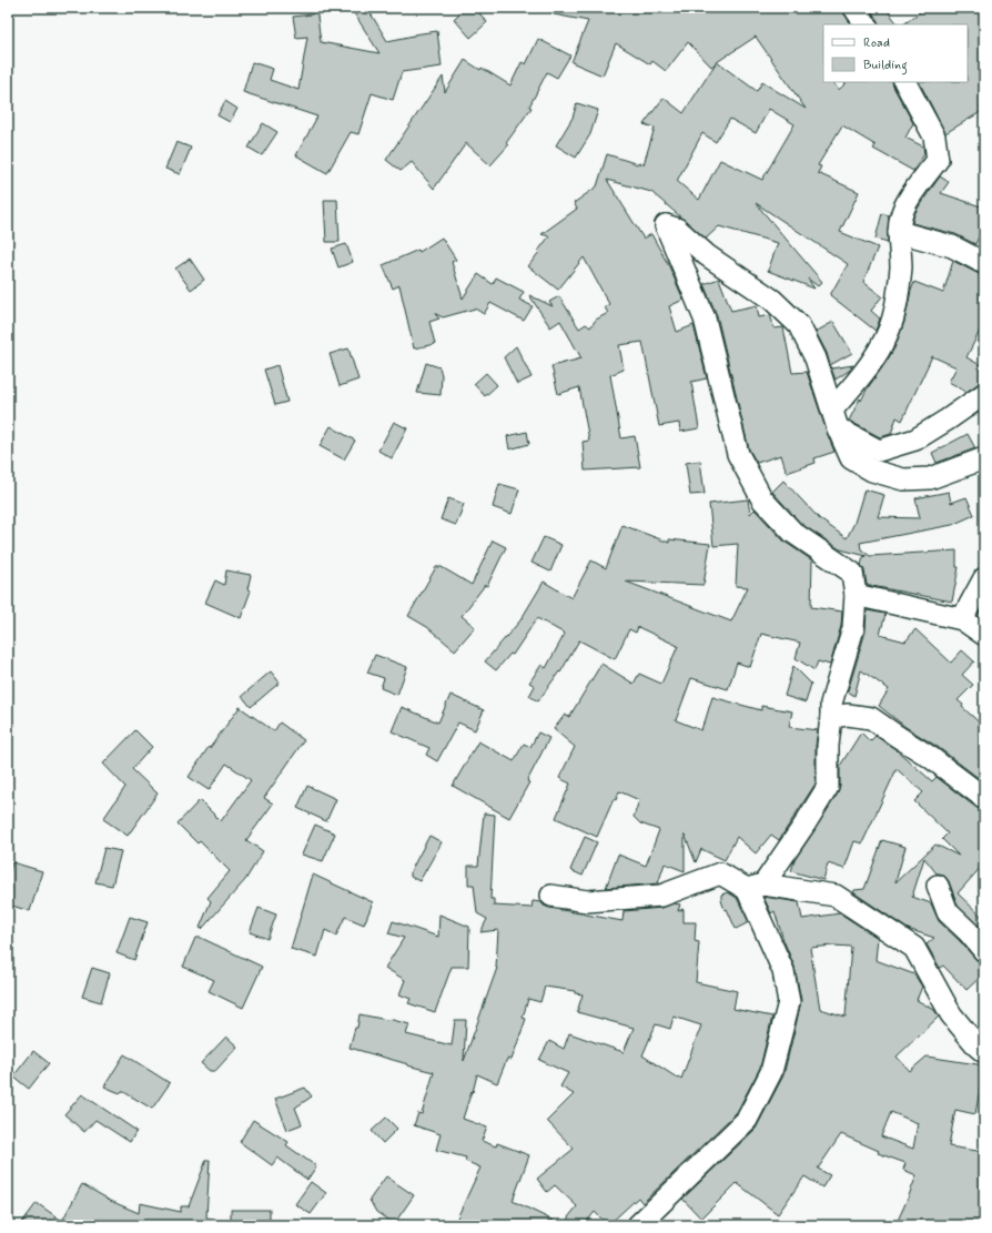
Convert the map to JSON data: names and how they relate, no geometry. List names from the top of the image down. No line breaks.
{"legend":["Road","Building"]}
